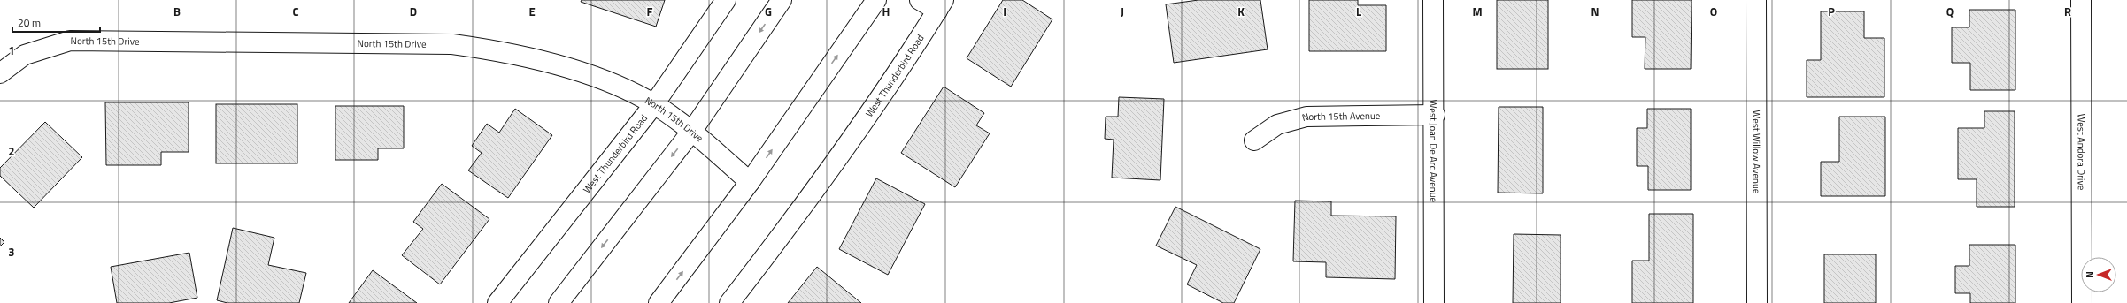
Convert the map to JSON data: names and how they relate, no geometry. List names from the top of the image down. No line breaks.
{"streets":{"street":["North 15th Drive","West Thunderbird Road","North 15th Avenue","West Joan De Arc Avenue","West Willow Avenue","West Andora Drive"]},"crossings":[["North 15th Drive","West Thunderbird Road"],["North 15th Avenue","West Joan De Arc Avenue"]],"scale_bar":"20 m","north":"left","grid":{"columns":["B","C","D","E","F","G","H","I","J","K","L","M","N","O","P","Q","R"],"rows":["1","2","3"]}}
